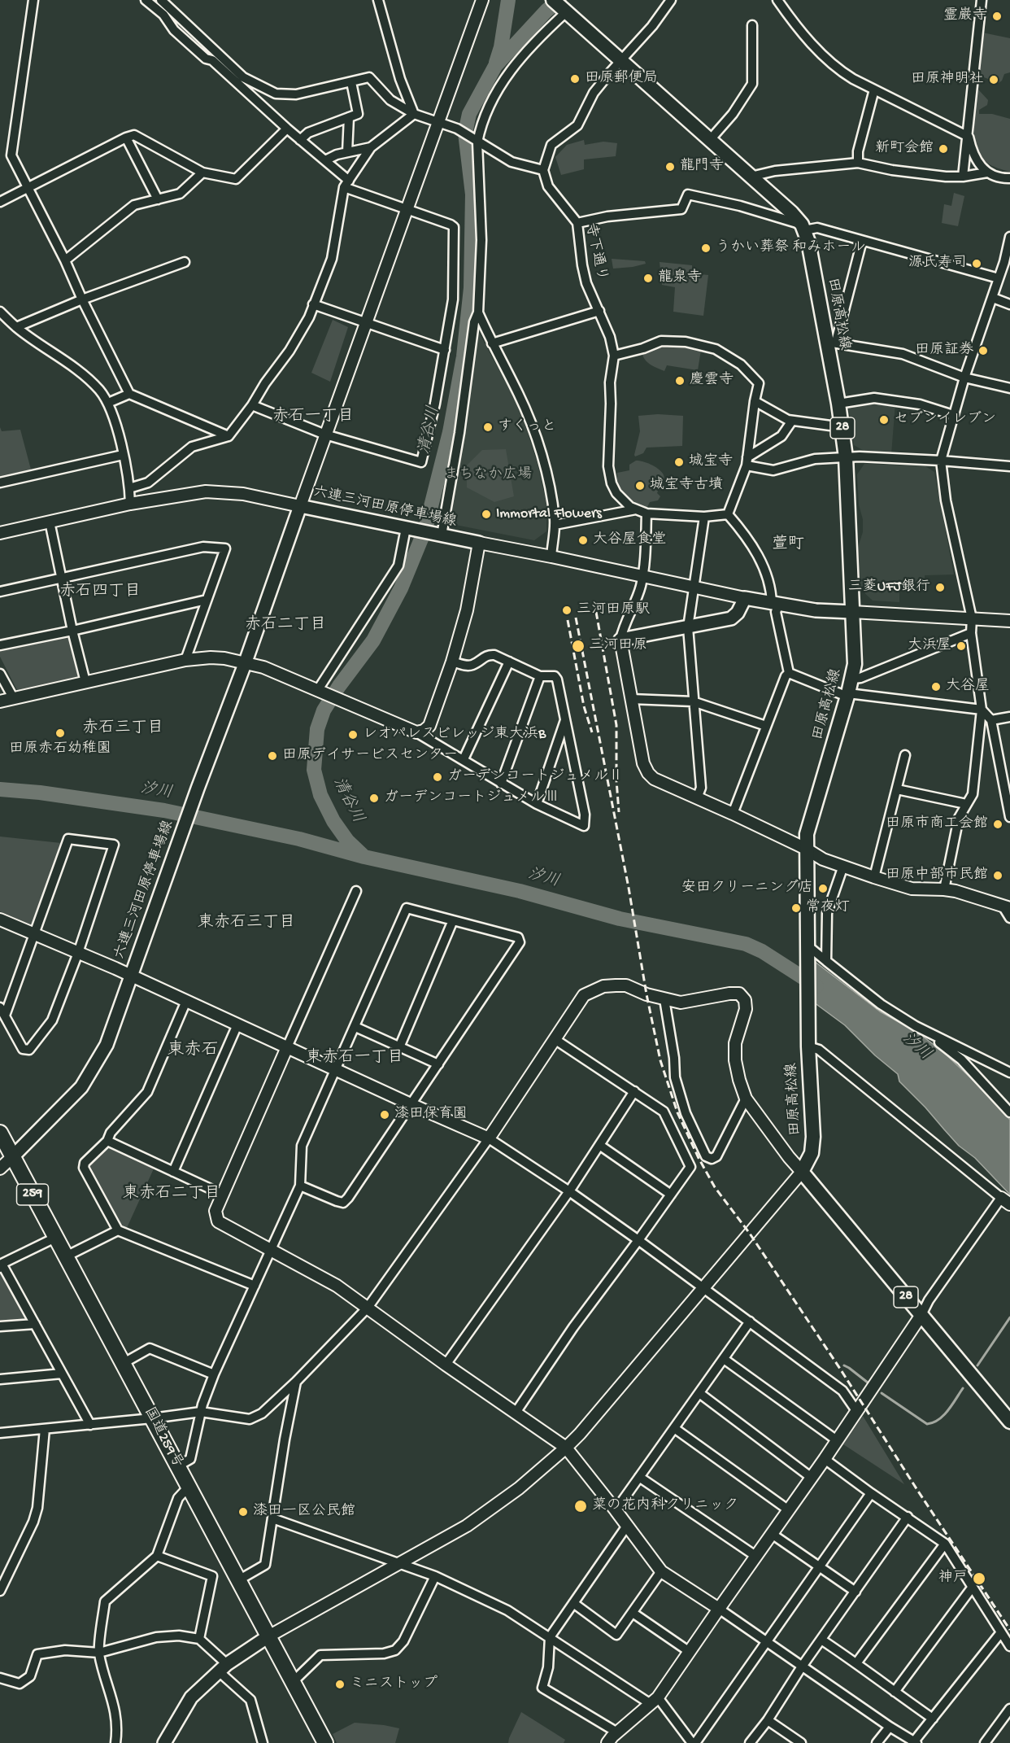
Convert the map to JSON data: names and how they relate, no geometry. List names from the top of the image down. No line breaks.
{"streets":{"highway":["259","国道259号"],"main road":["田原高松線","28","六連三河田原停車場線"],"street":["寺下通り"]},"crossings":[["田原高松線","28"],["六連三河田原停車場線","国道259号"]],"districts":["赤石一丁目","萱町","赤石四丁目","赤石二丁目","赤石三丁目","東赤石三丁目","東赤石","東赤石一丁目","東赤石二丁目"],"water":["清谷川","汐川"],"parks":["まちなか広場"],"places":["霊巌寺","田原郵便局","田原神明社","新町会館","龍門寺","うかい葬祭 和みホール","源氏寿司","龍泉寺","田原証券","慶雲寺","セブンイレブン","すくっと","城宝寺","城宝寺古墳","Immortal Flowers","大谷屋食堂","三菱UFJ銀行","三河田原駅","三河田原","大浜屋","大谷屋","田原赤石幼稚園","レオパレスビレッジ東大浜B","田原デイサービスセンター","ガーデンコートジュメルⅡ","ガーデンコートジュメルⅢ","田原市商工会館","田原中部市民館","安田クリーニング店","常夜灯","漆田保育園","菜の花内科クリニック","漆田一区公民館","神戸","ミニストップ"]}
